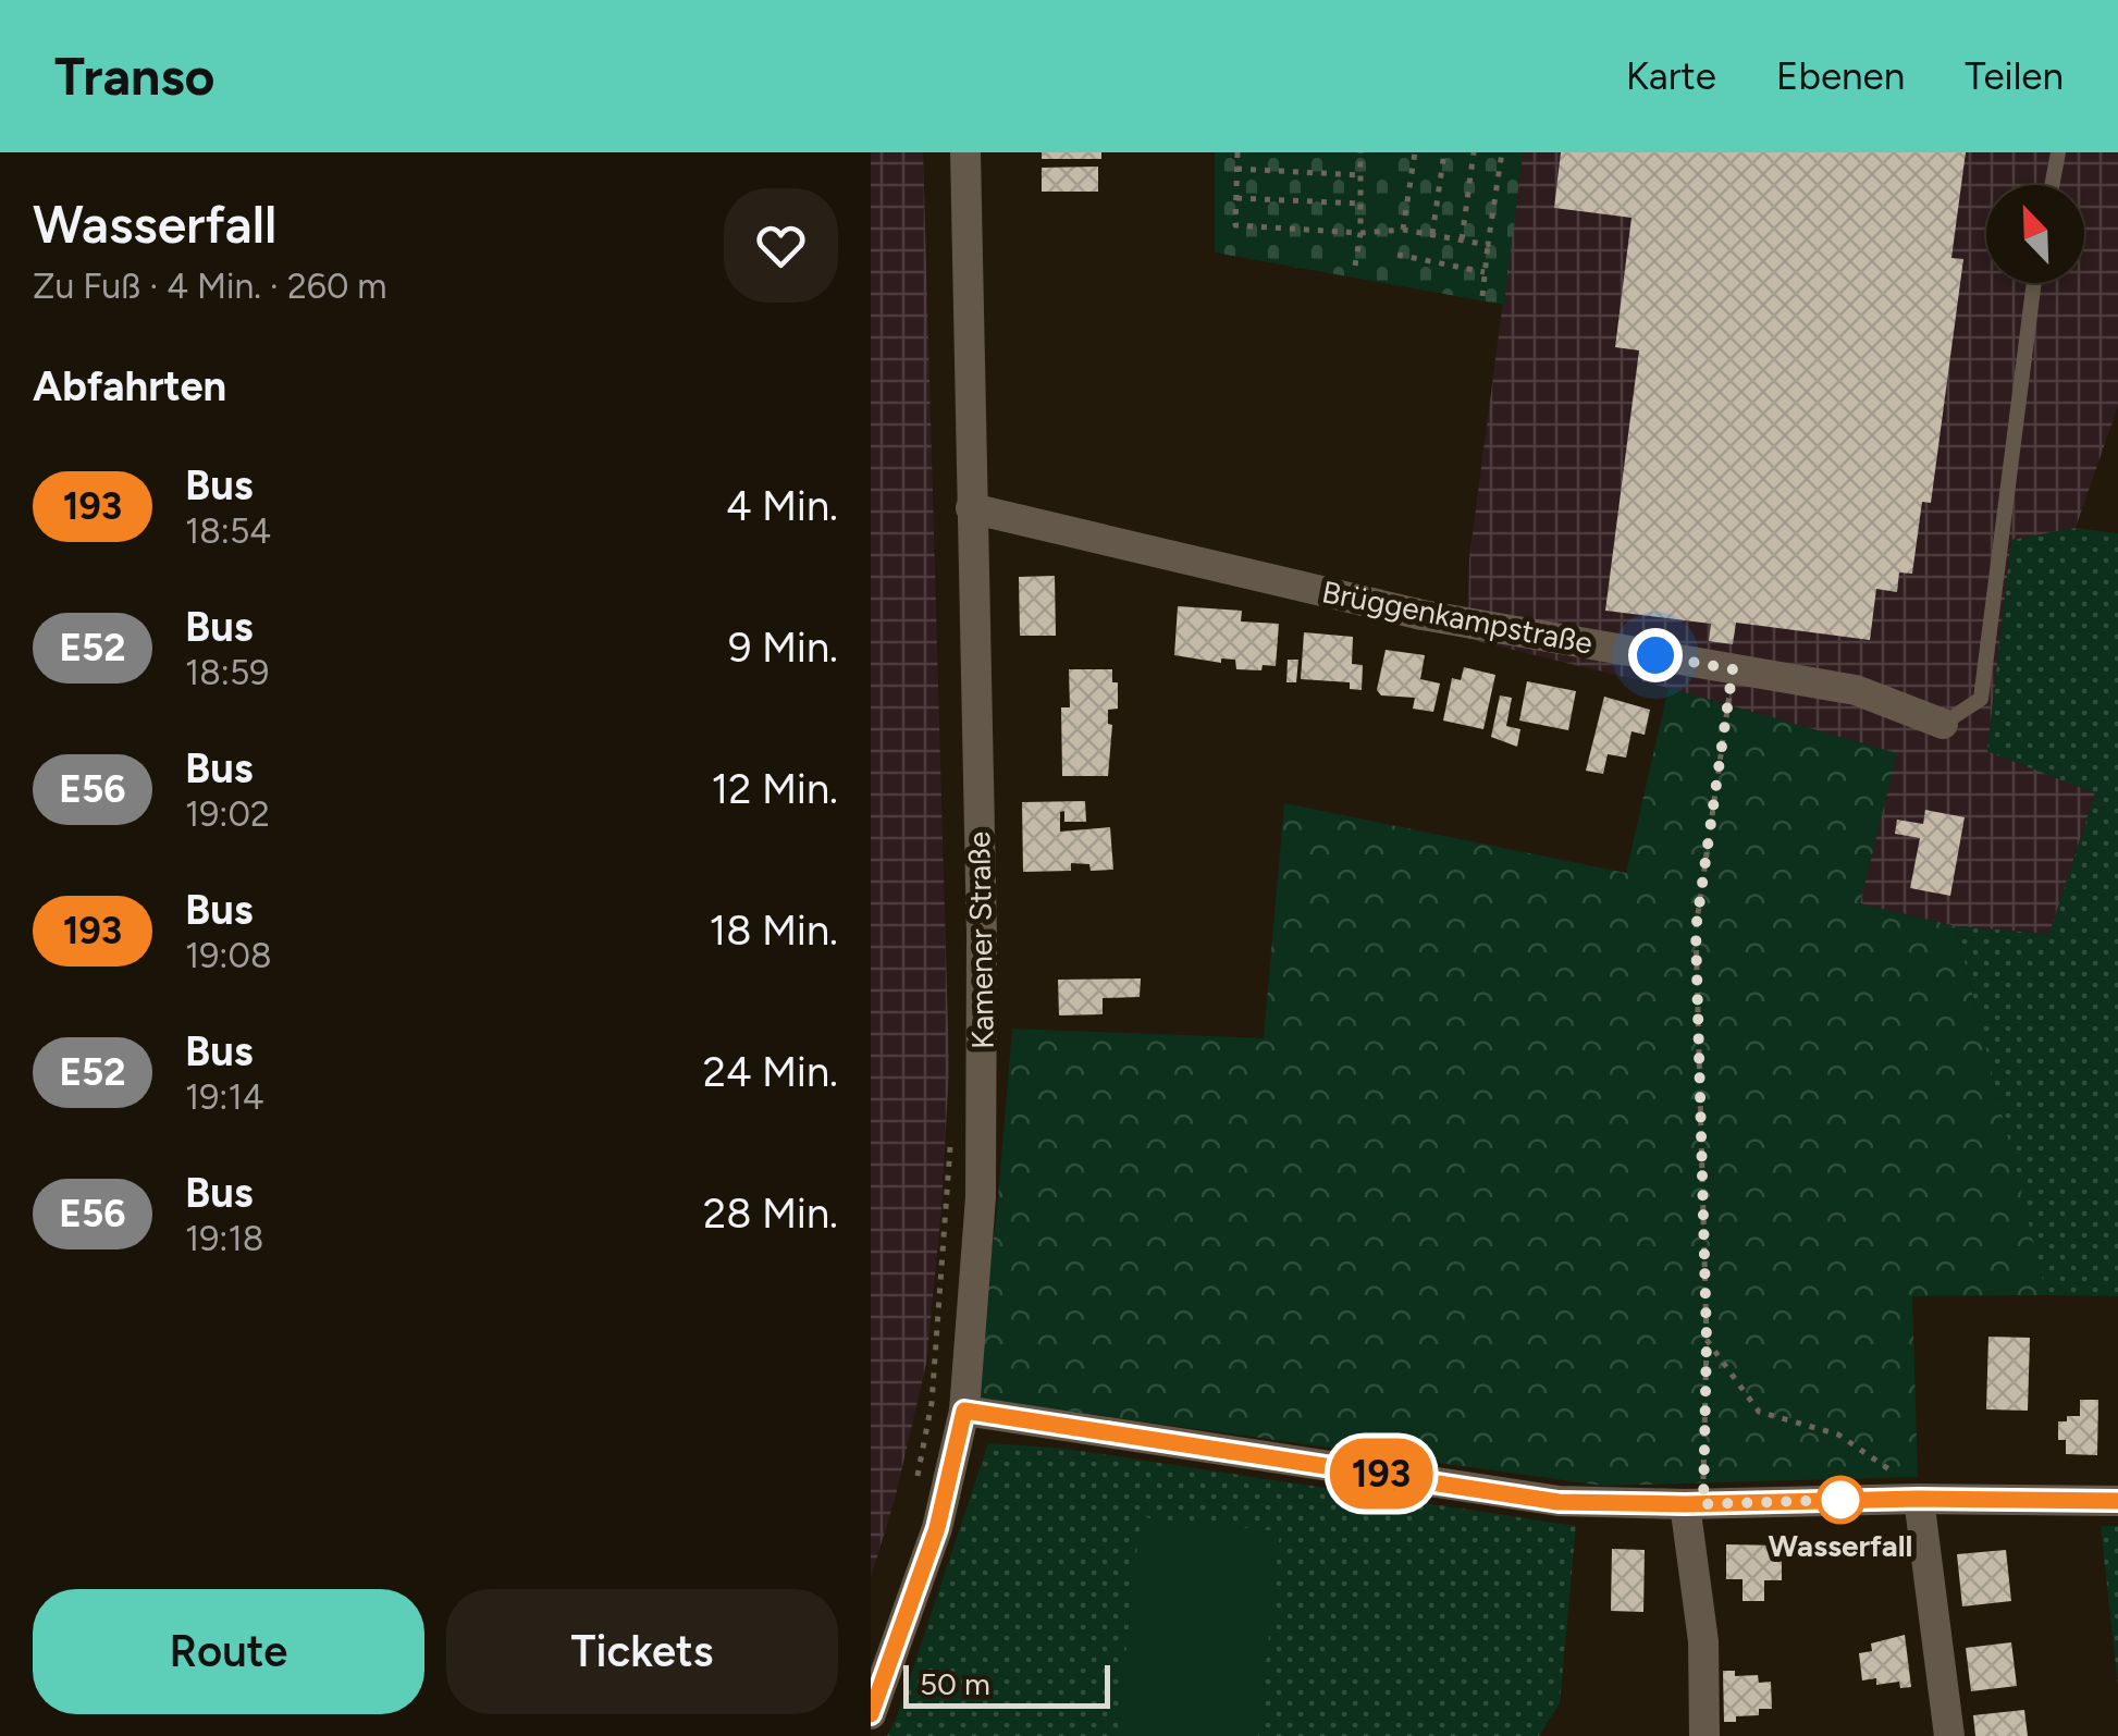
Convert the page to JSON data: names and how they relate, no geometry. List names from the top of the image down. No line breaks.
{"streets":{"street":["Brüggenkampstraße","Kamener Straße"]},"crossings":[["Brüggenkampstraße","Kamener Straße"]],"places":["Wasserfall"],"lines":["bus line 193"],"scale_bar":"50 m","north":"top left","page":{"header":"Transo","nav":["Karte","Ebenen","Teilen"],"heading":[["Wasserfall","Zu Fuß · 4 Min. · 260 m"],"Abfahrten"],"on_map":"193","list":[{"mark":"193","name":"Bus","note":"18:54","value":"4 Min."},{"mark":"E52","name":"Bus","note":"18:59","value":"9 Min."},{"mark":"E56","name":"Bus","note":"19:02","value":"12 Min."},{"mark":"193","name":"Bus","note":"19:08","value":"18 Min."},{"mark":"E52","name":"Bus","note":"19:14","value":"24 Min."},{"mark":"E56","name":"Bus","note":"19:18","value":"28 Min."}],"buttons":["Route","Tickets"],"scale":"50 m"}}
